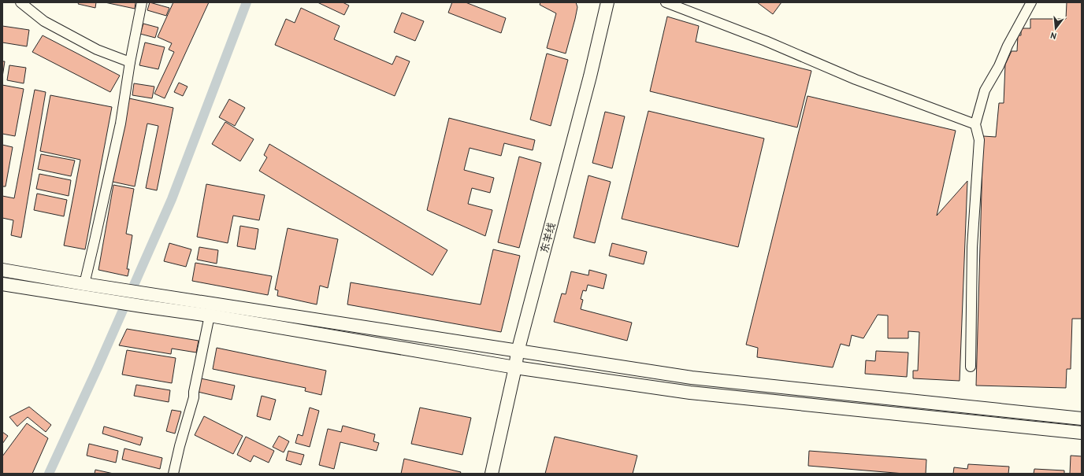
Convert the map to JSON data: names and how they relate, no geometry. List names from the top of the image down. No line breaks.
{"streets":{"main road":["东羊线"]},"north":"bottom"}
